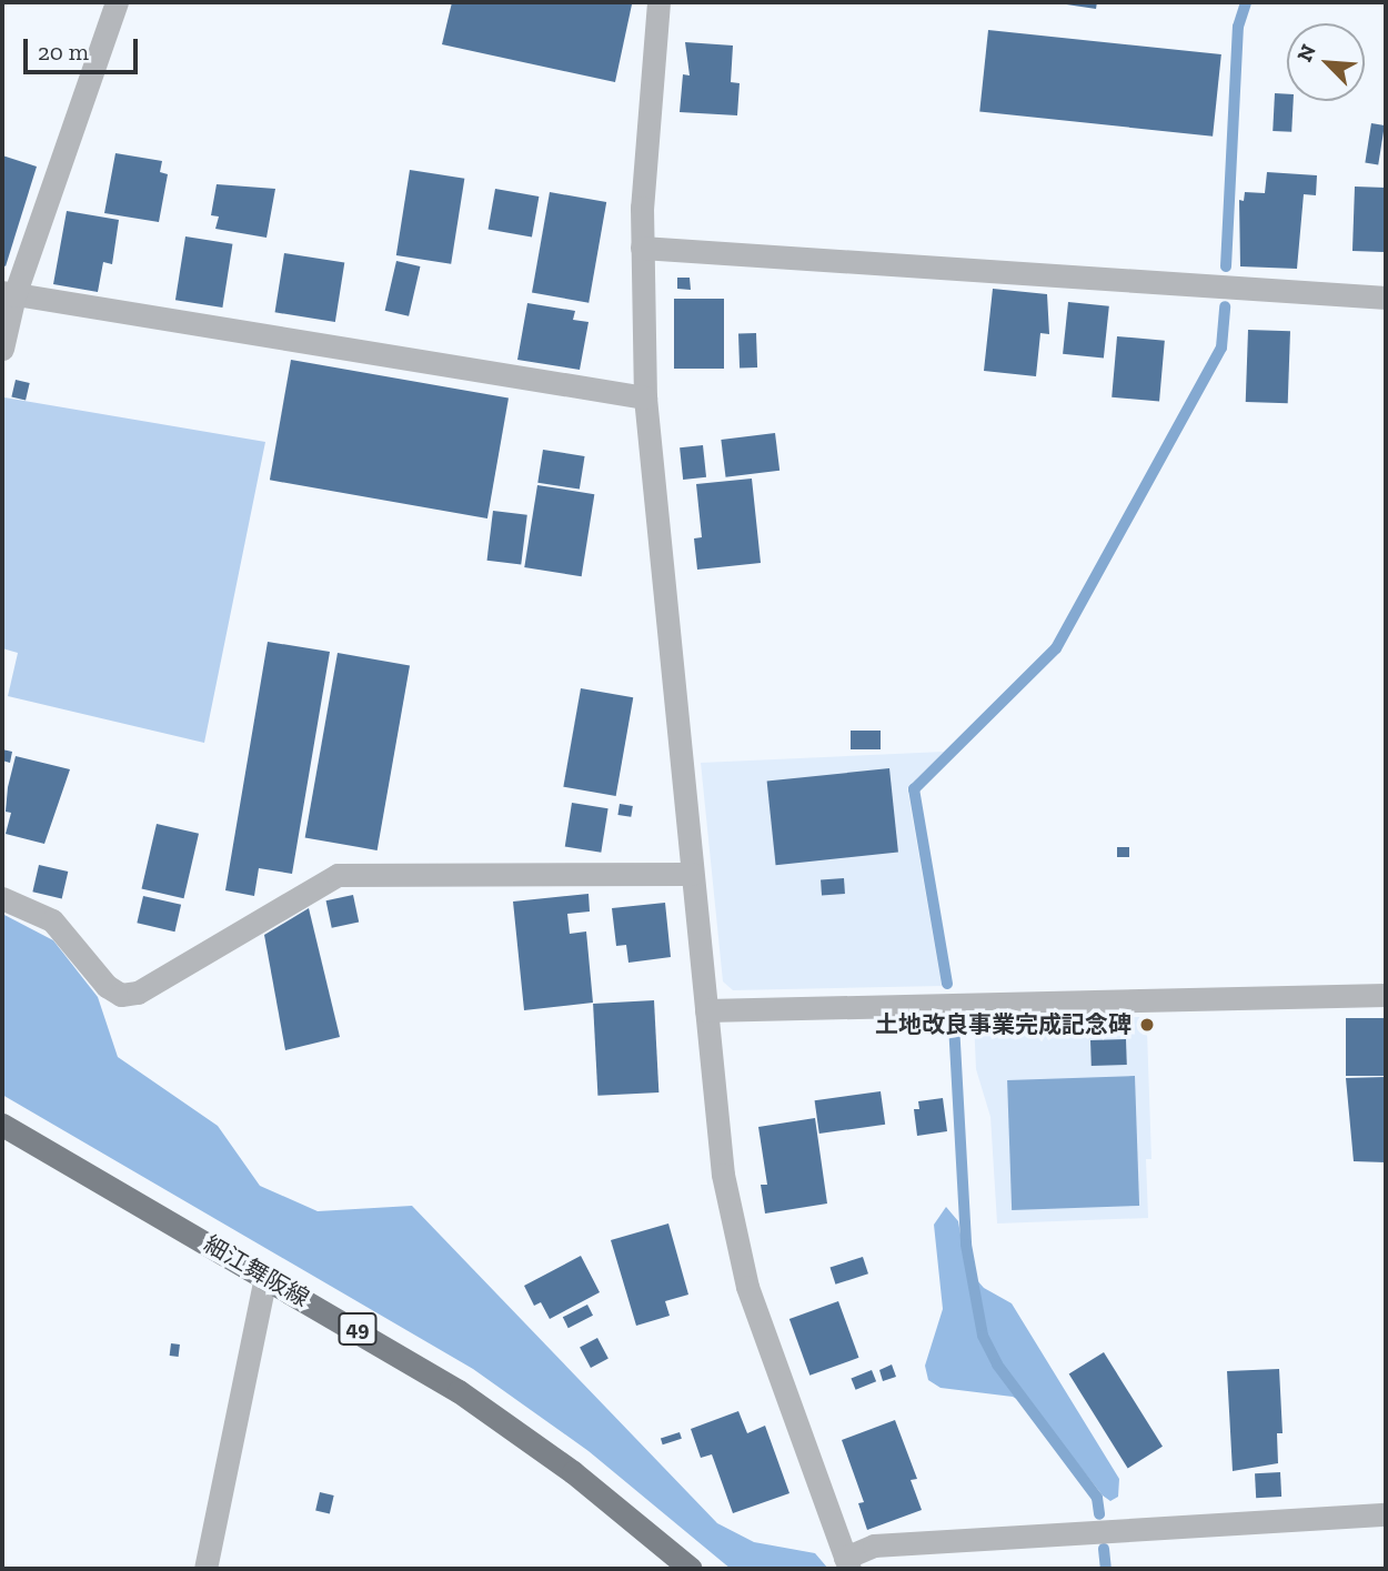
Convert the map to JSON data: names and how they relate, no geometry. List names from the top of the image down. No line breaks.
{"streets":{"main road":["細江舞阪線","49"]},"places":["土地改良事業完成記念碑"],"scale_bar":"20 m","north":"top left"}
